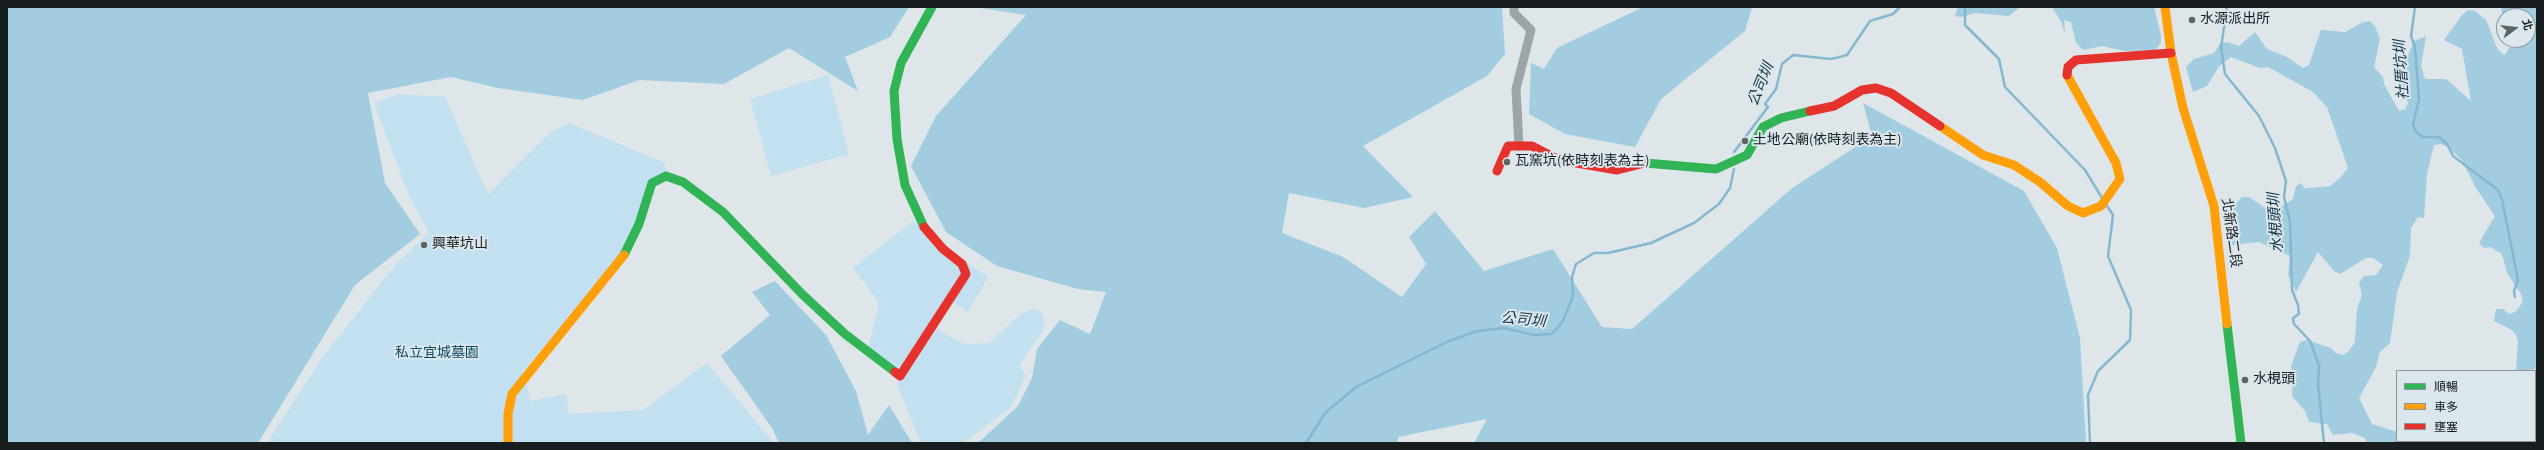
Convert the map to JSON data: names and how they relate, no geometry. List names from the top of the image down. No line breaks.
{"streets":{"street":["北新路二段"]},"water":["社厝坑圳","公司圳","水梘頭圳"],"parks":["私立宜城墓園"],"places":["水源派出所","土地公廟(依時刻表為主)","瓦窯坑(依時刻表為主)","興華坑山","水梘頭"],"legend":["順暢","車多","壅塞"],"north":"right"}
